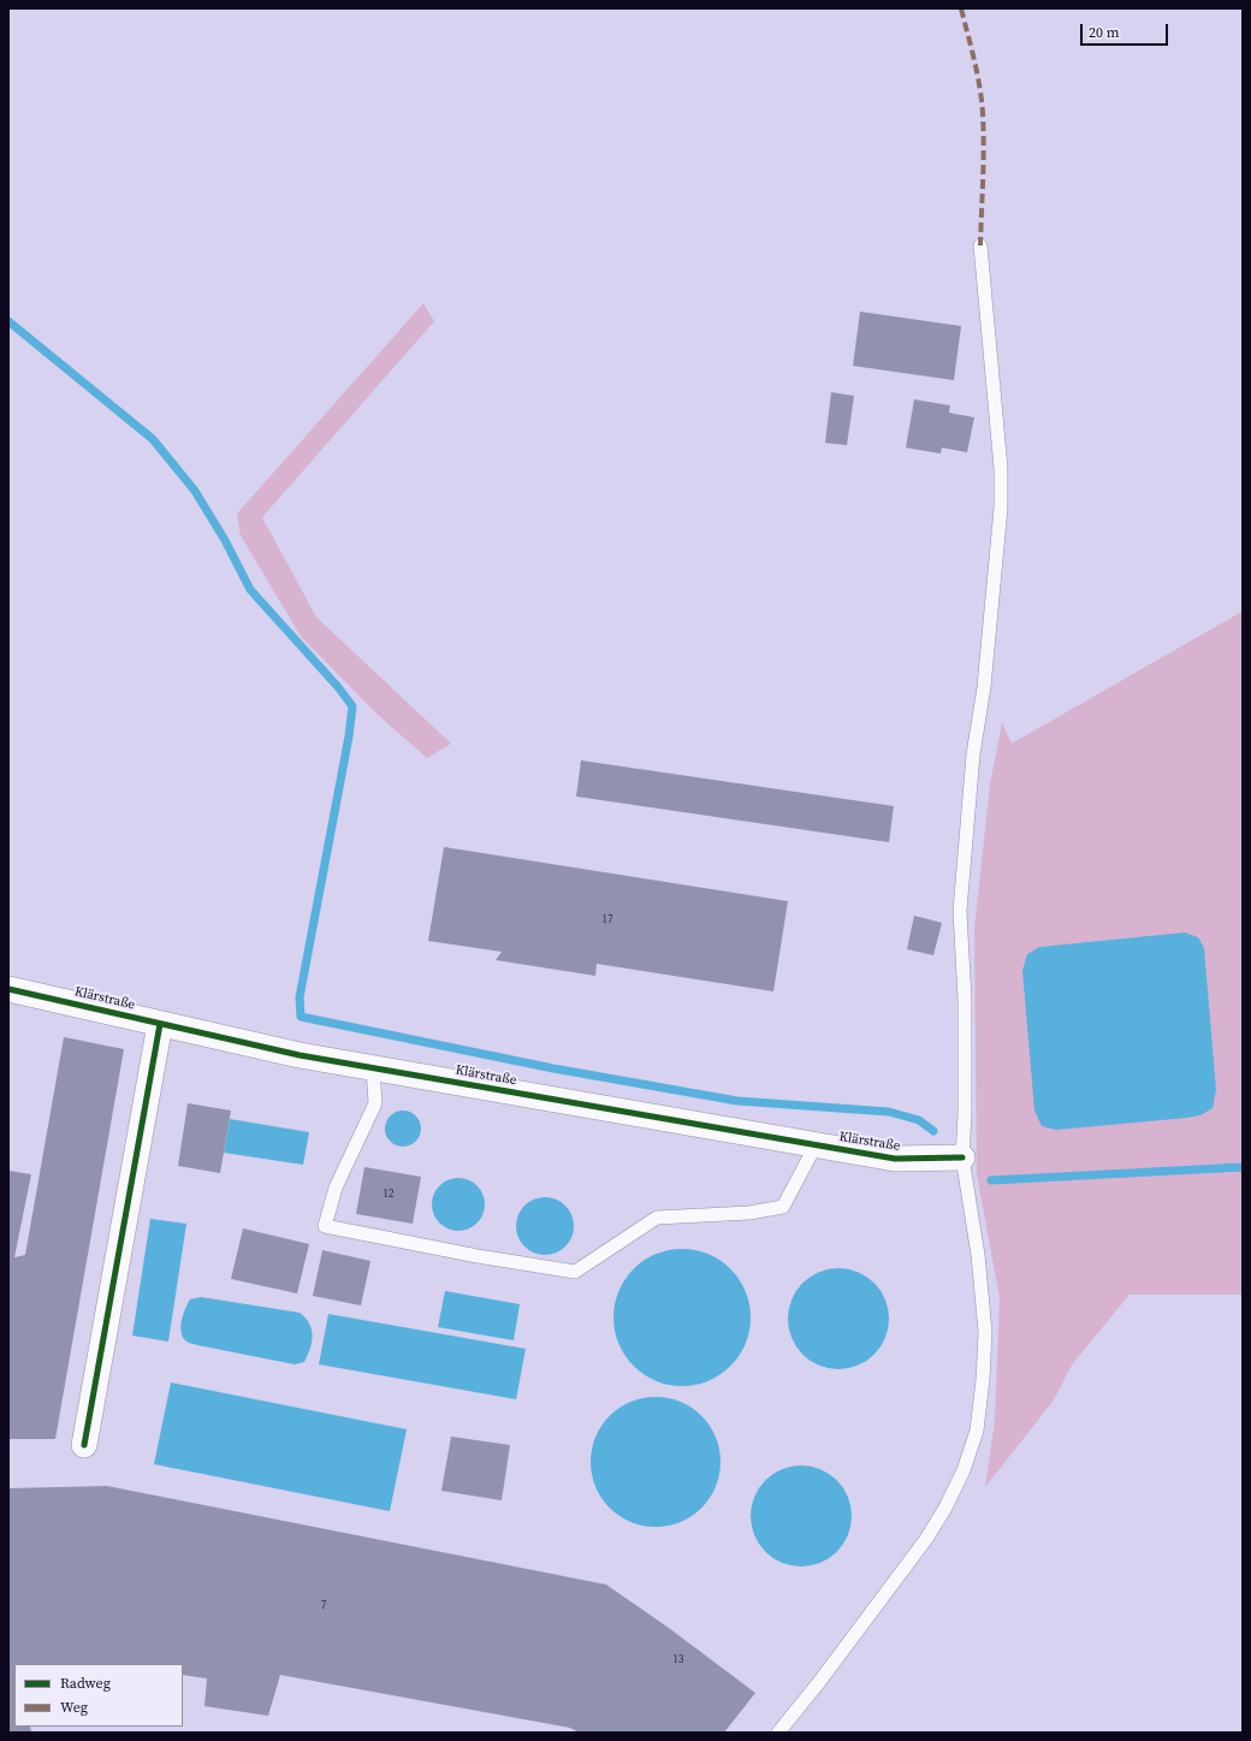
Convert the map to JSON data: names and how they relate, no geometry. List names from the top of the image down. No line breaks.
{"streets":{"street":["Klärstraße"]},"house_numbers":["17","12","7","13"],"legend":["Radweg","Weg"],"scale_bar":"20 m"}
